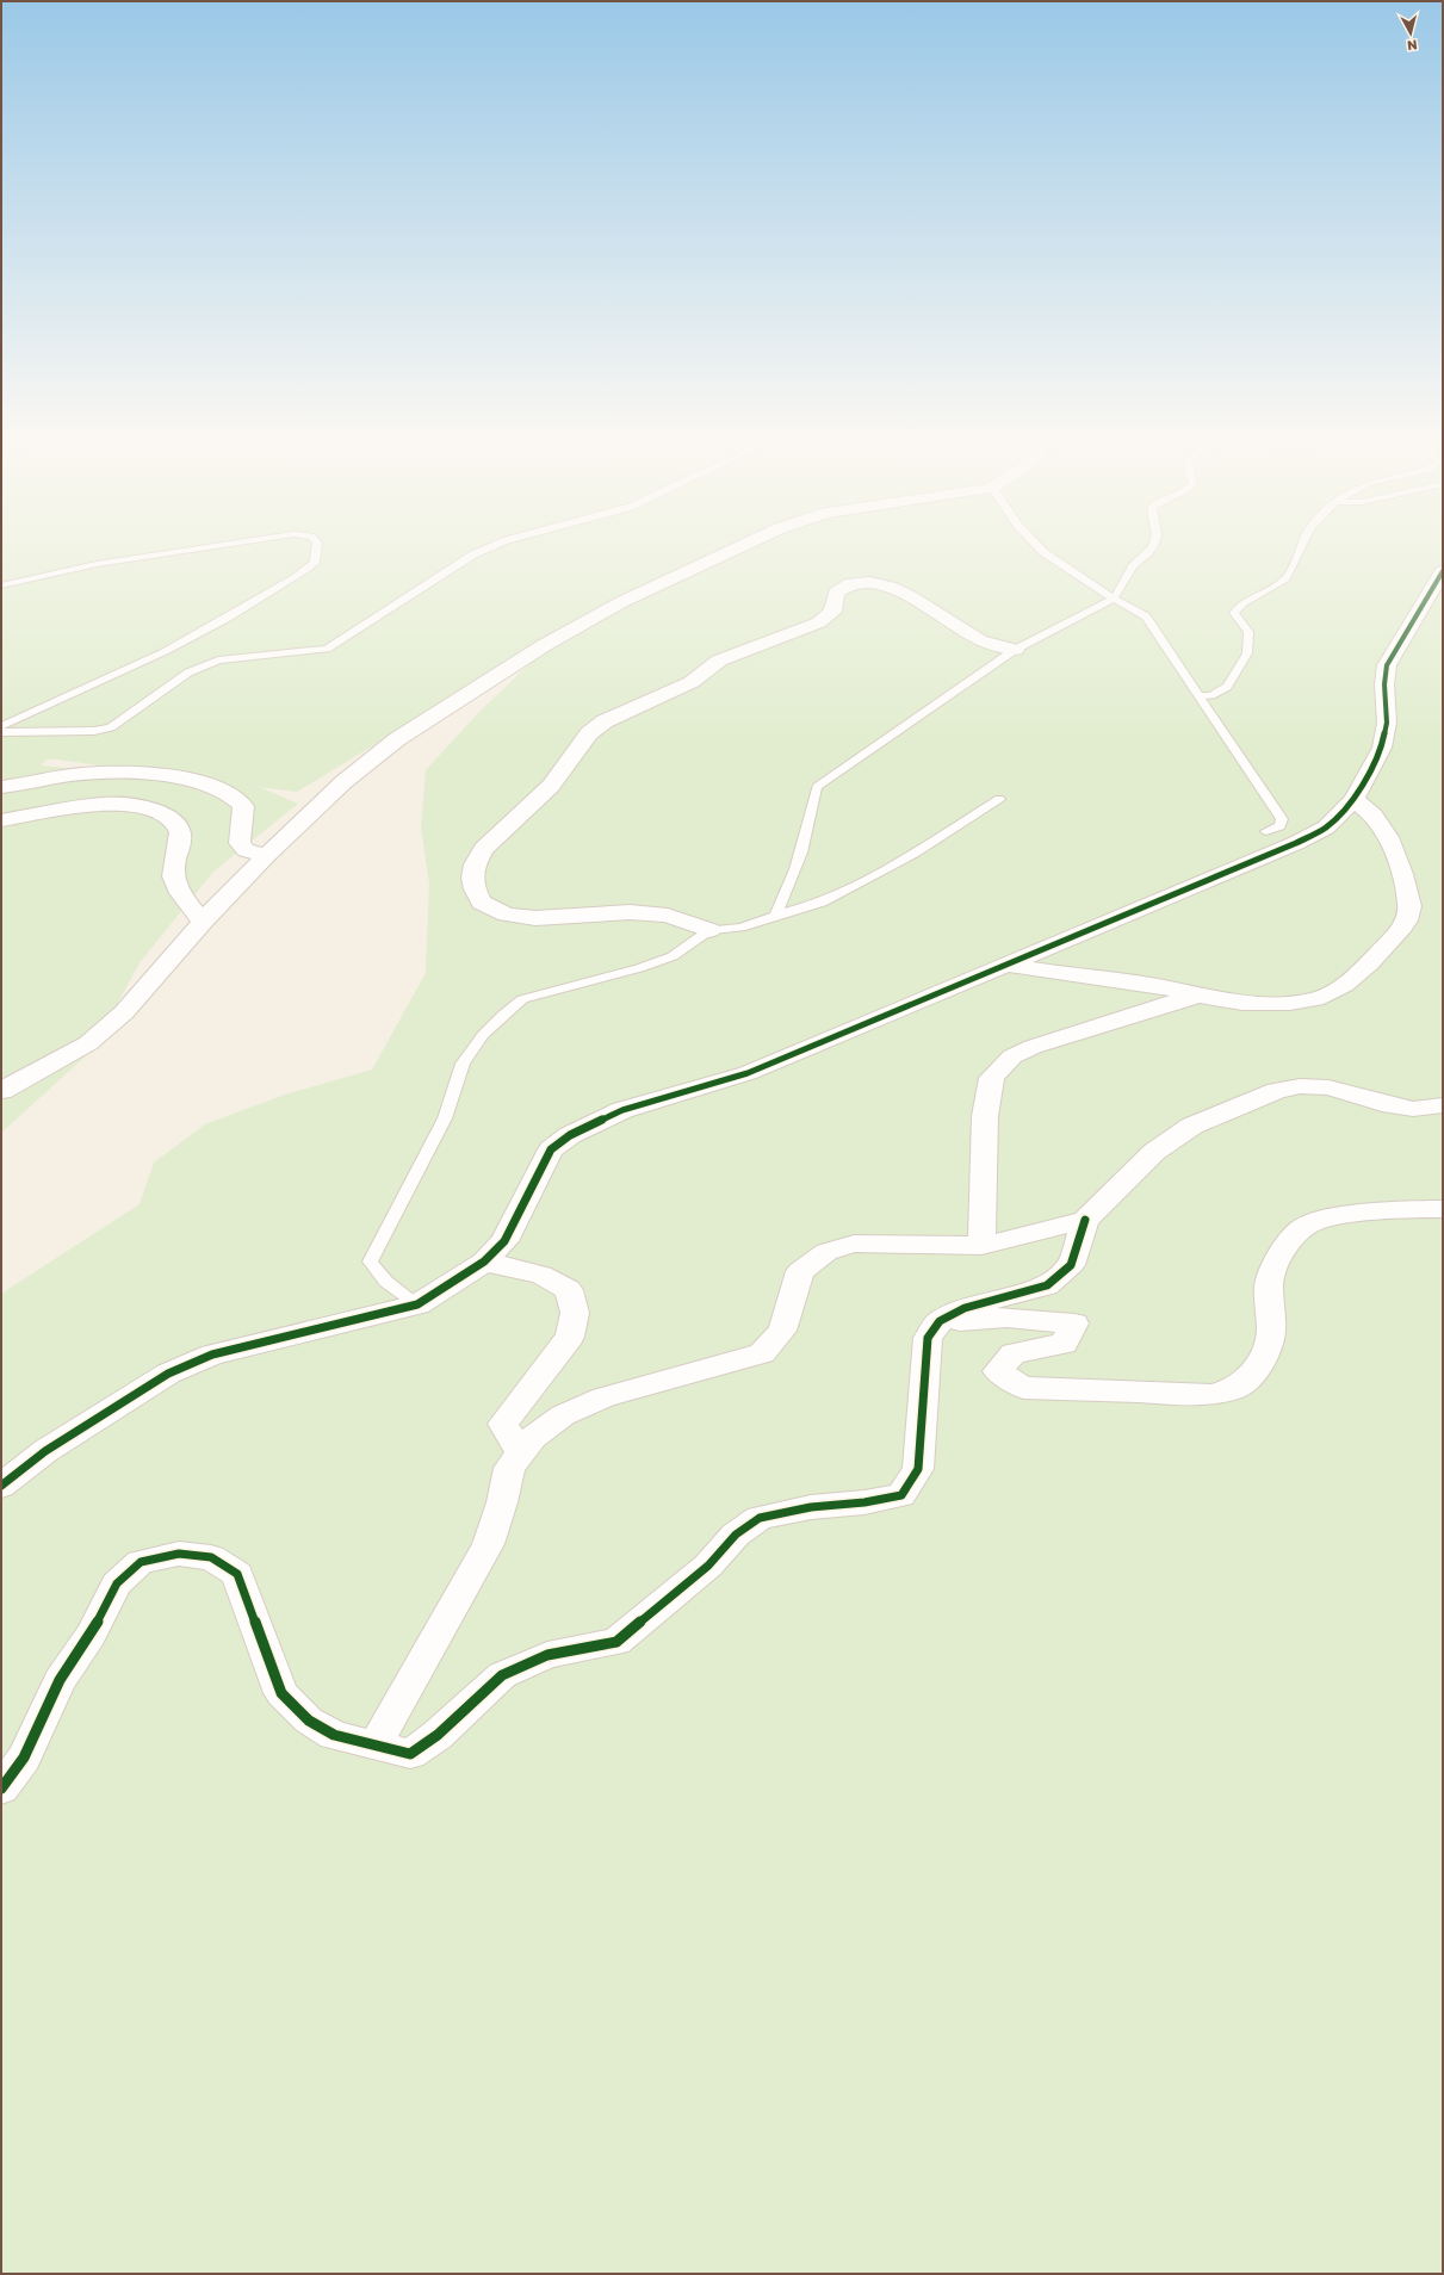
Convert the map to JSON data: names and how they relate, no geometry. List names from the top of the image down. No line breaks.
{"north":"bottom"}
